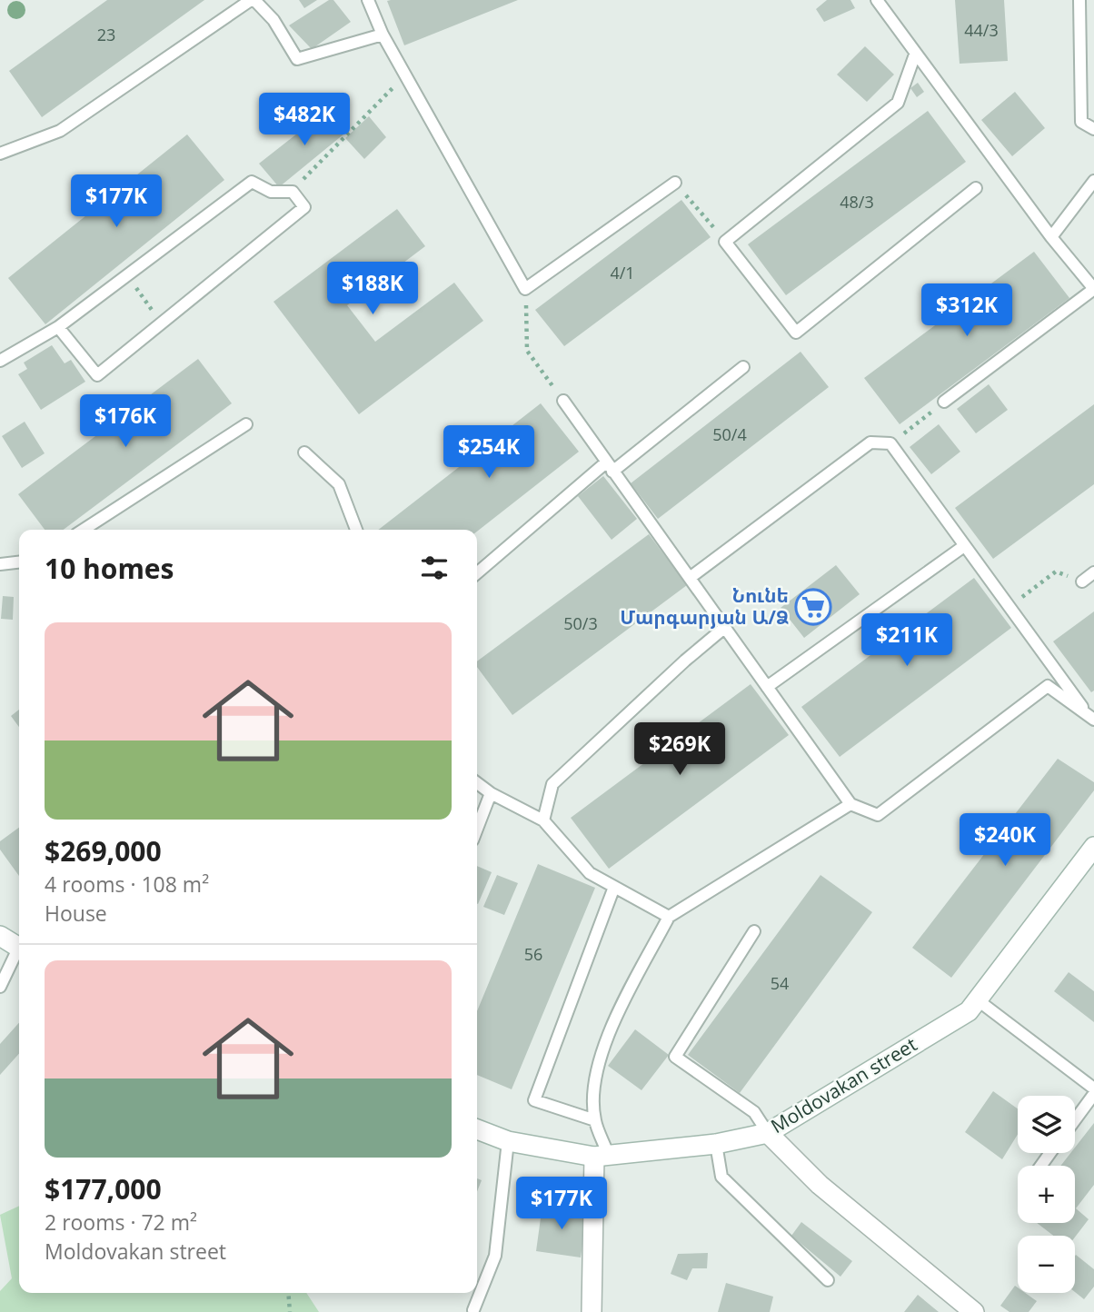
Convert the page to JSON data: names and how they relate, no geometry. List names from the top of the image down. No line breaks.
{"streets":{"street":["Moldovakan street"]},"places":{"supermarket":["Նունե Մարգարյան Ա/Ձ"]},"house_numbers":["44/3","23","48/3","4/1","50/4","50/3","56","54"],"page":{"price":["$482K","$177K","$188K","$312K","$176K","$254K","$211K","$269K","$240K","$177K"],"heading":"10 homes","list":[{"name":"$269,000","note":"4 rooms · 108 m² · House"},{"name":"$177,000","note":"2 rooms · 72 m² · Moldovakan street"}],"map_buttons":["+","−"]}}
